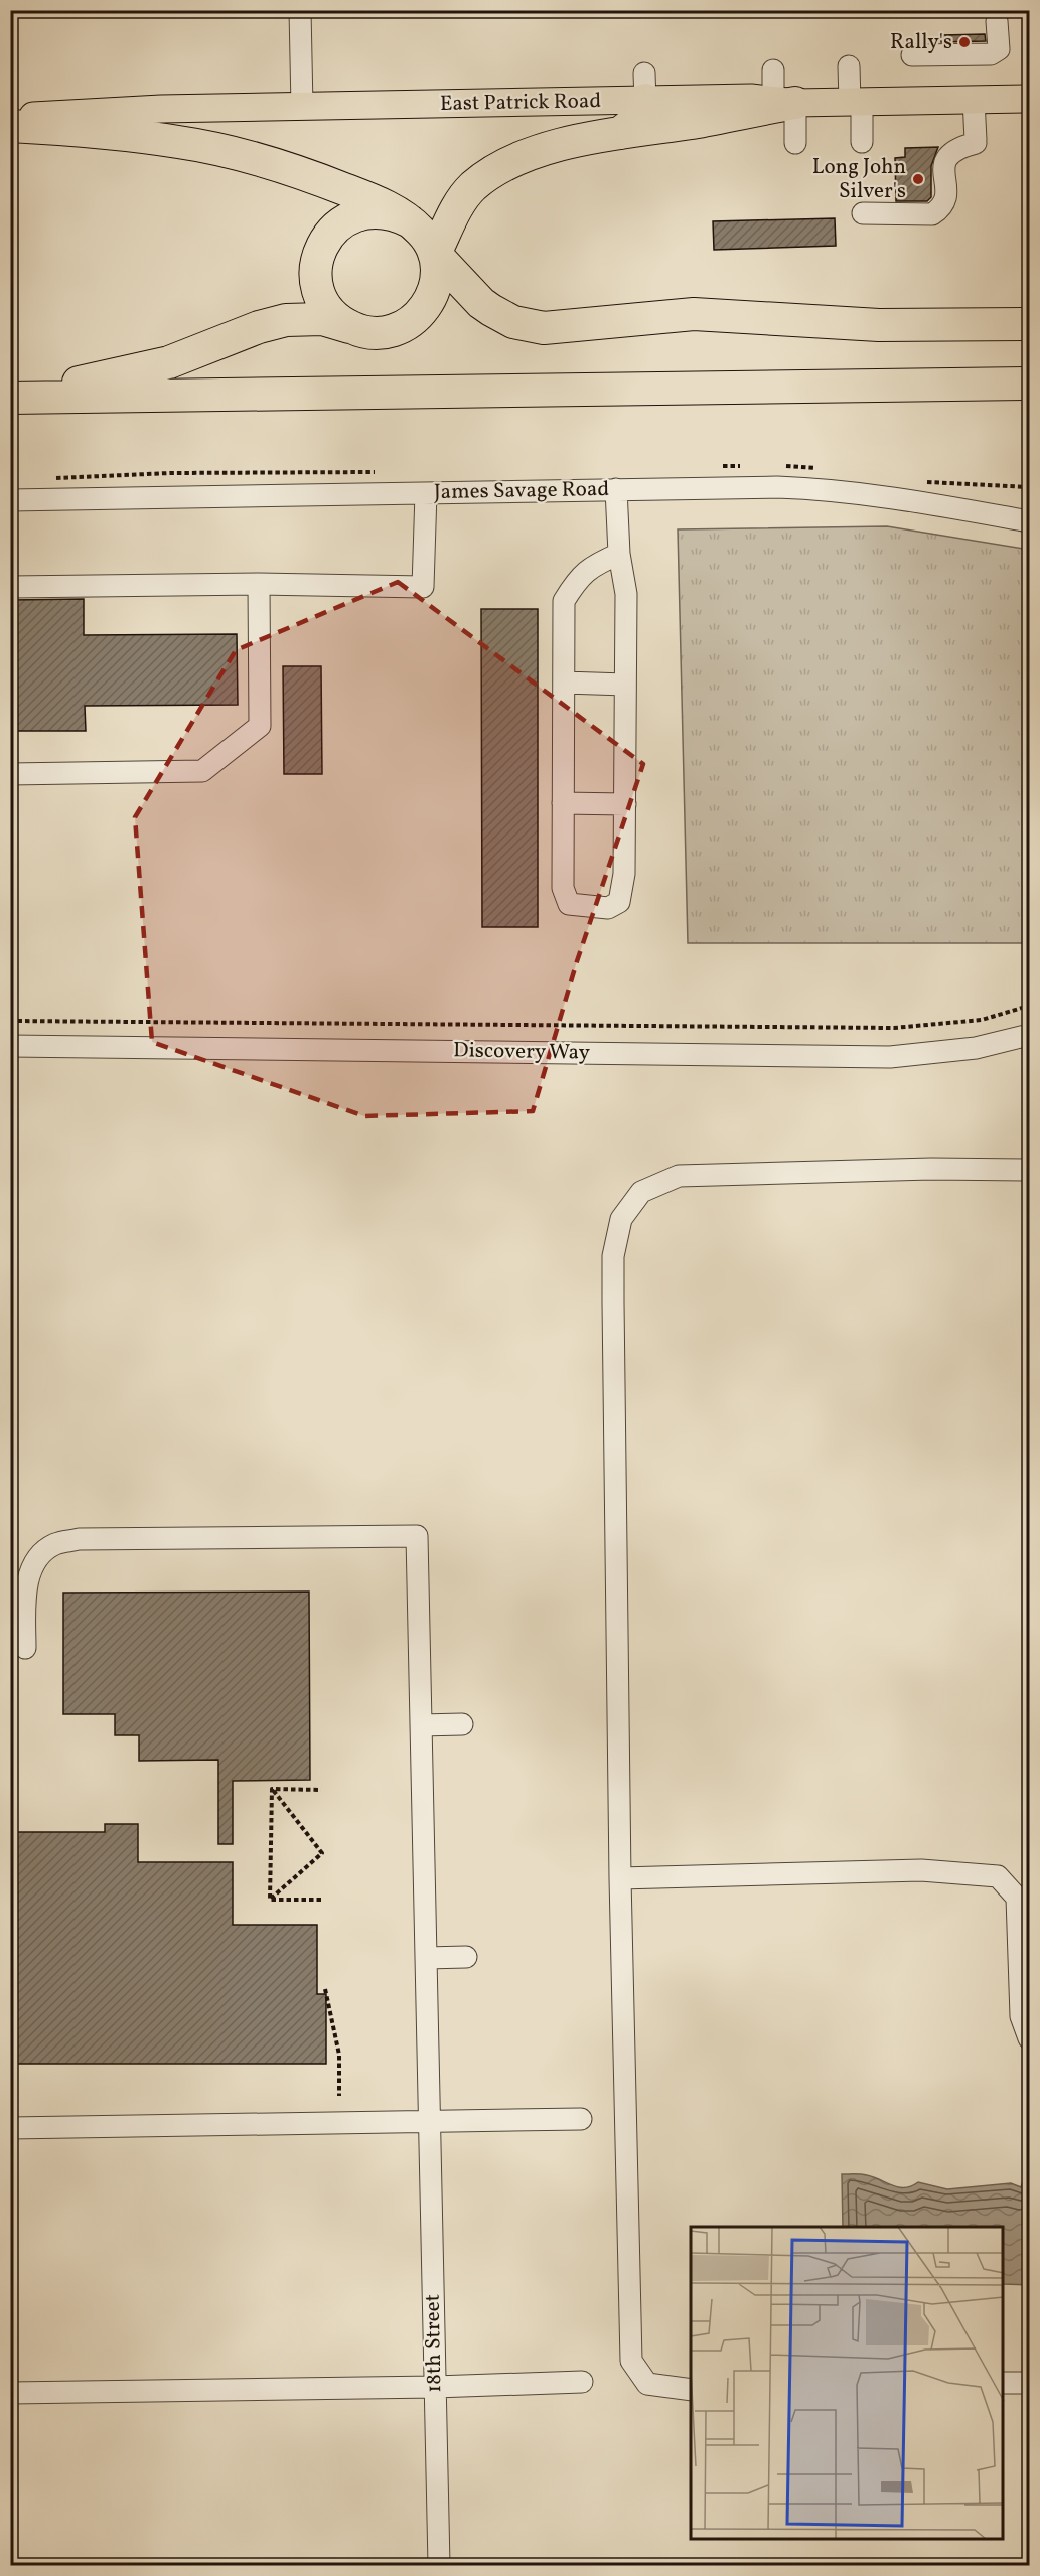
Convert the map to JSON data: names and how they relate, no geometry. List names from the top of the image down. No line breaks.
{"streets":{"main road":["East Patrick Road"],"street":["James Savage Road","Discovery Way","18th Street"]},"places":["Rally's","Long John Silver's"]}
